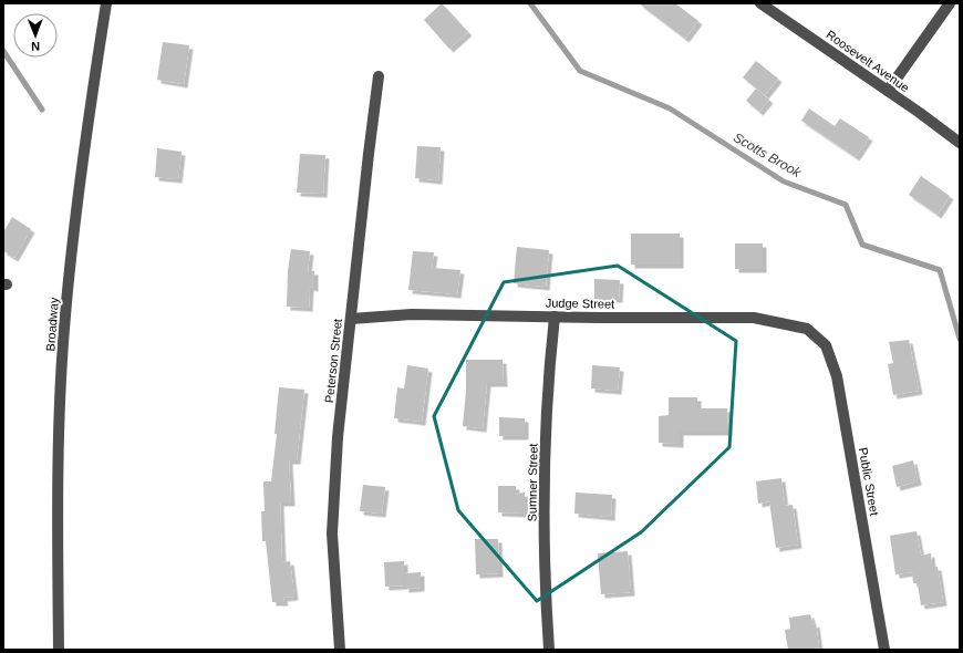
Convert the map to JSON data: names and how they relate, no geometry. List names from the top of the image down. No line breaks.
{"streets":{"street":["Roosevelt Avenue","Judge Street","Broadway","Peterson Street","Public Street","Sumner Street"]},"crossings":[["Judge Street","Peterson Street"],["Judge Street","Public Street"],["Judge Street","Sumner Street"]],"water":["Scotts Brook"],"north":"bottom"}
